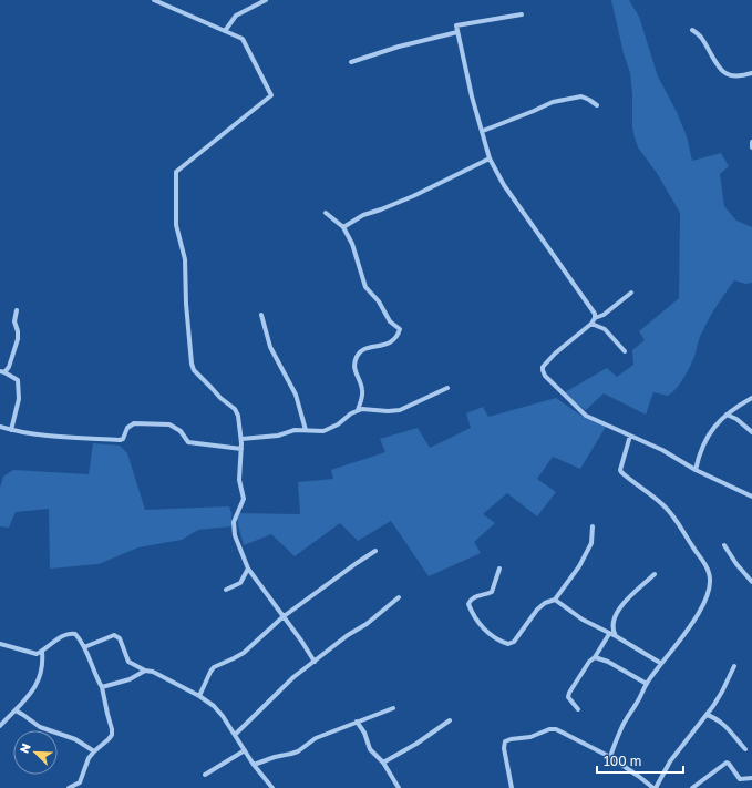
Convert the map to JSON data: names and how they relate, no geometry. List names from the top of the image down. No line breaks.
{"scale_bar":"100 m","north":"top left"}
